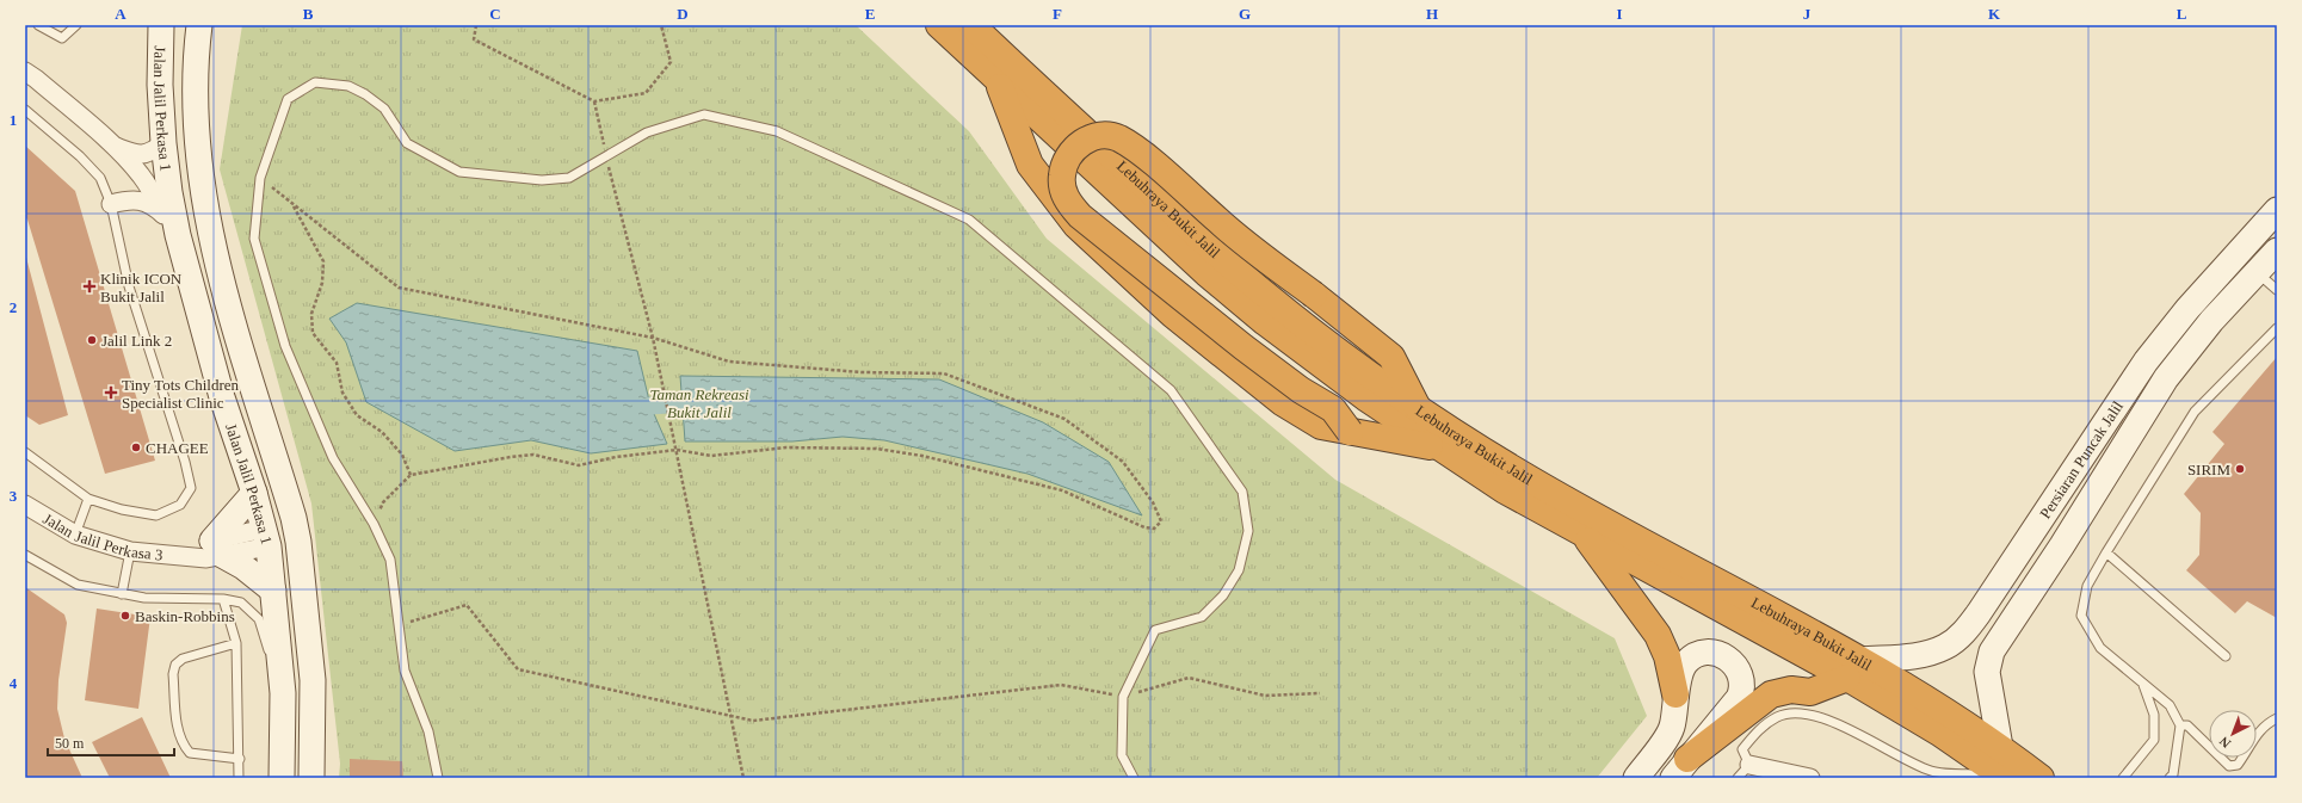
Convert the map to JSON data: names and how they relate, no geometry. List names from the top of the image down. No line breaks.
{"streets":{"highway":["Lebuhraya Bukit Jalil"],"main road":["Jalan Jalil Perkasa 1","Persiaran Puncak Jalil"],"street":["Jalan Jalil Perkasa 3"]},"crossings":[["Jalan Jalil Perkasa 1","Jalan Jalil Perkasa 3"],["Lebuhraya Bukit Jalil","Persiaran Puncak Jalil"]],"parks":["Taman Rekreasi Bukit Jalil"],"places":{"health":["Klinik ICON Bukit Jalil","Tiny Tots Children Specialist Clinic"],"other":["Jalil Link 2","CHAGEE","SIRIM","Baskin-Robbins"]},"scale_bar":"50 m","north":"bottom left","grid":{"columns":["A","B","C","D","E","F","G","H","I","J","K","L"],"rows":["1","2","3","4"]}}
